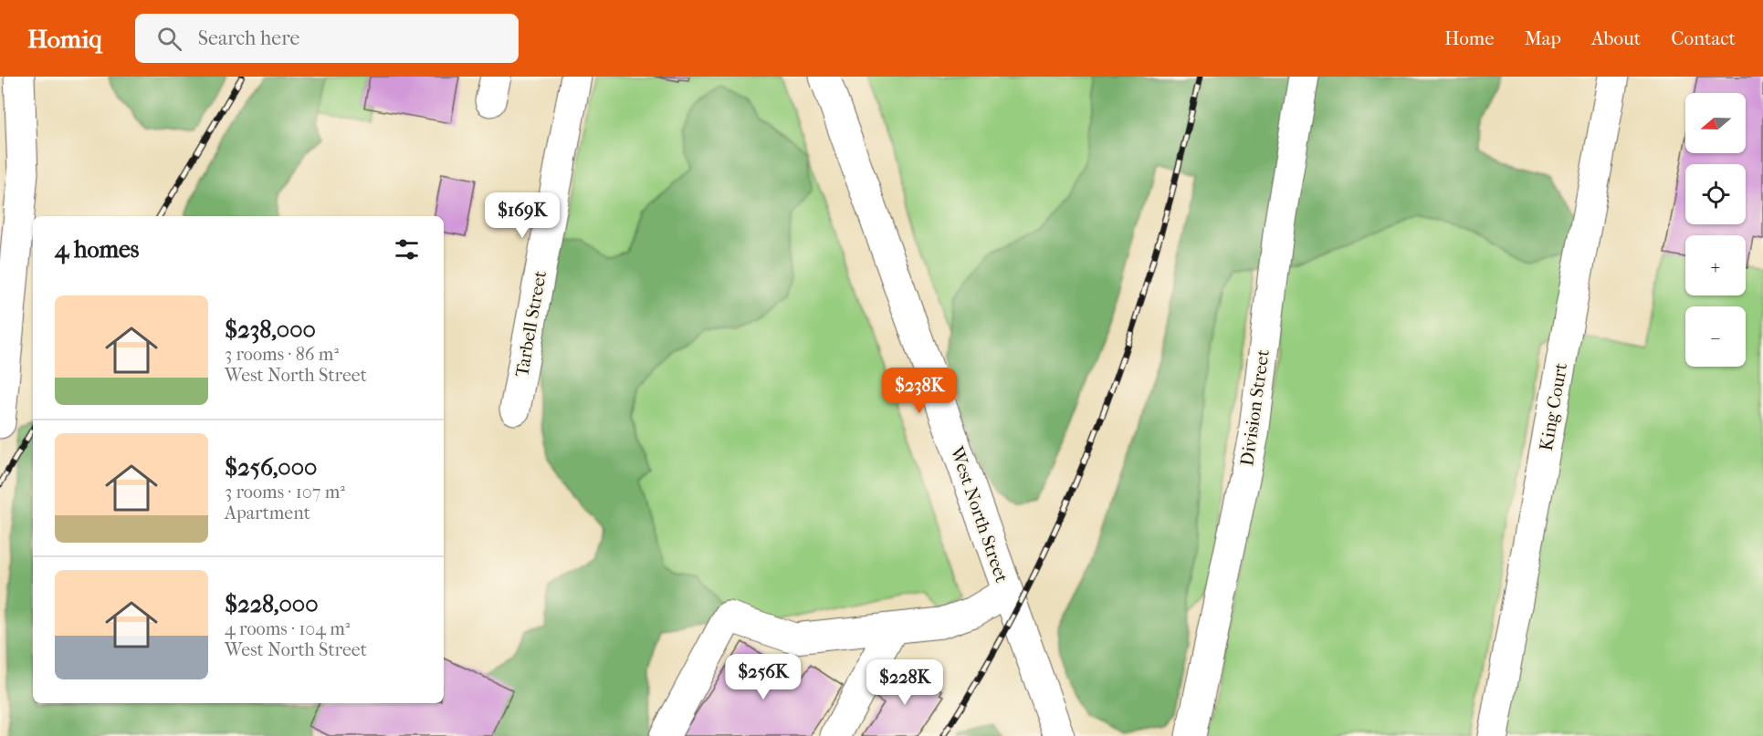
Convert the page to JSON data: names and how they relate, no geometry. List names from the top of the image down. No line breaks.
{"streets":{"street":["Tarbell Street","King Court","Division Street","West North Street"]},"north":"left","page":{"header":"Homiq","search":"Search here","nav":["Home","Map","About","Contact"],"map_buttons":["+","−"],"price":["$169K","$238K","$256K","$228K"],"heading":"4 homes","list":[{"name":"$238,000","note":"3 rooms · 86 m² · West North Street"},{"name":"$256,000","note":"3 rooms · 107 m² · Apartment"},{"name":"$228,000","note":"4 rooms · 104 m² · West North Street"}]}}
